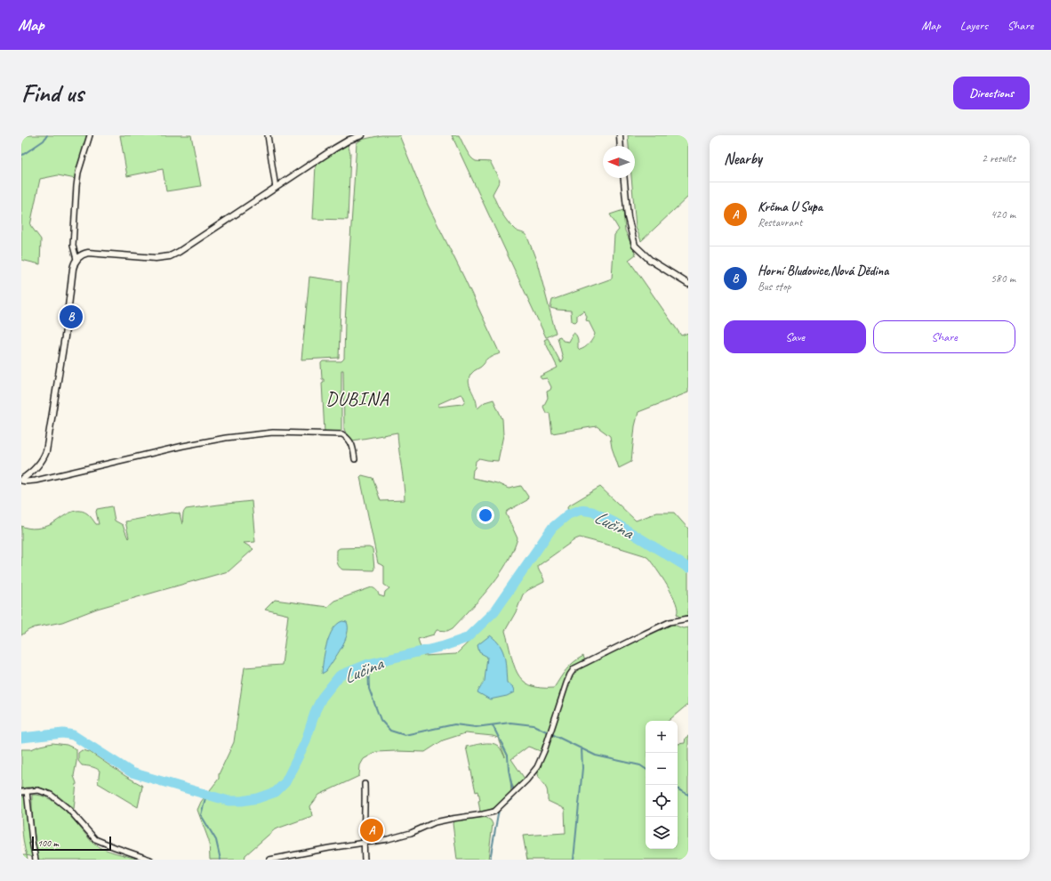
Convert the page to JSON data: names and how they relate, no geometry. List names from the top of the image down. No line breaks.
{"districts":["DUBINA"],"water":["Lučina"],"scale_bar":"100 m","north":"left","page":{"header":"Map","nav":["Map","Layers","Share"],"buttons":["Directions",["Save","Share"]],"title":"Find us","heading":["Nearby","2 results"],"list":[{"mark":"A","name":"Krčma U Supa","note":"Restaurant","value":"420 m"},{"mark":"B","name":"Horní Bludovice,Nová Dědina","note":"Bus stop","value":"580 m"}],"pins":["B","A"],"map_buttons":["+","−"],"scale":"100 m"}}
